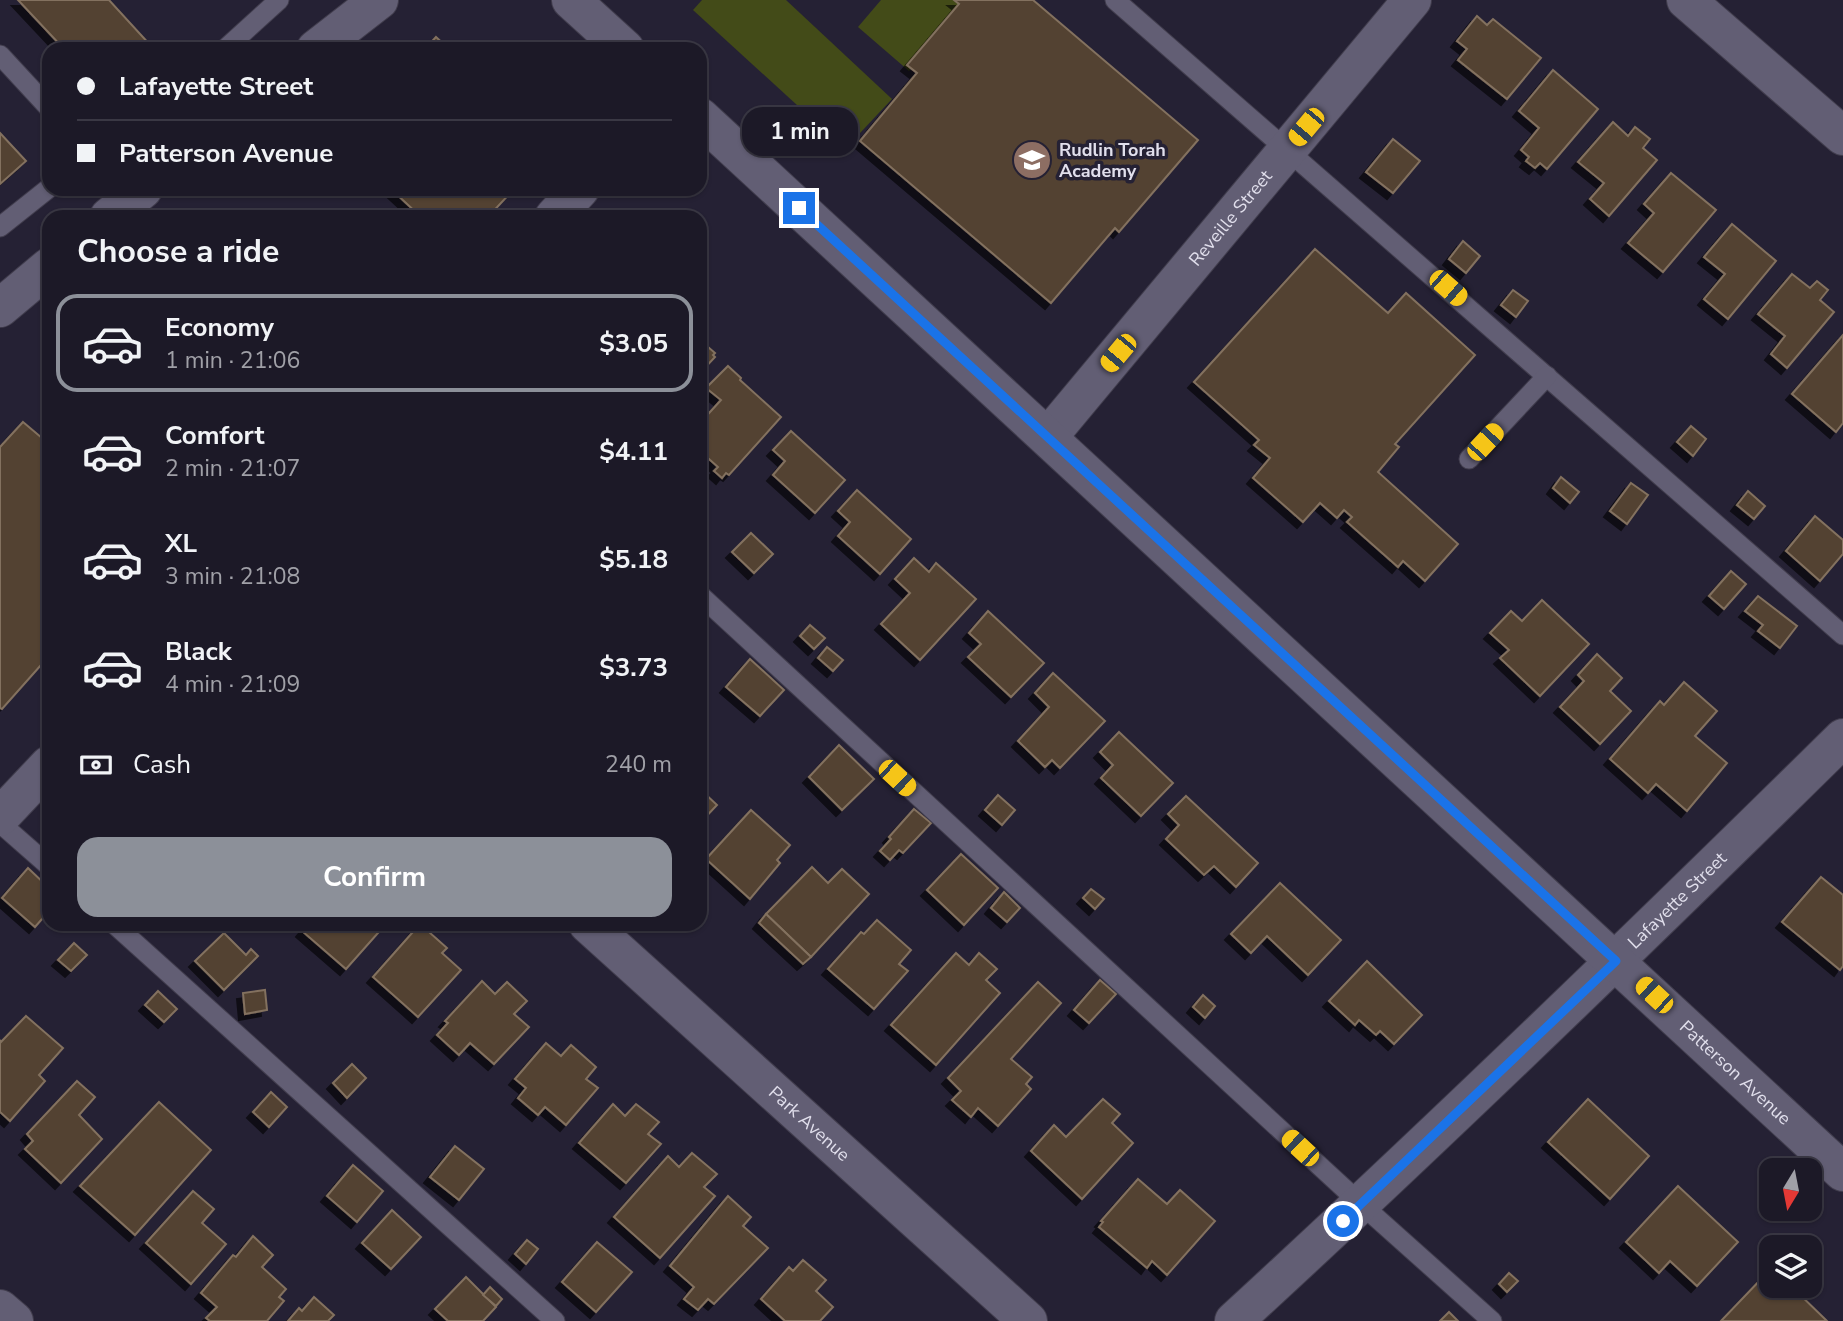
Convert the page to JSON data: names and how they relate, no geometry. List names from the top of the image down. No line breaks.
{"streets":{"street":["Reveille Street","Lafayette Street","Patterson Avenue","Park Avenue"]},"crossings":[["Reveille Street","Patterson Avenue"],["Lafayette Street","Patterson Avenue"]],"places":{"school or university":["Rudlin Torah Academy"]},"north":"bottom","page":{"banner":["Lafayette Street","Patterson Avenue"],"bubble":"1 min","heading":"Choose a ride","list":[{"name":"Economy","note":"1 min · 21:06","value":"$3.05"},{"name":"Comfort","note":"2 min · 21:07","value":"$4.11"},{"name":"XL","note":"3 min · 21:08","value":"$5.18"},{"name":"Black","note":"4 min · 21:09","value":"$3.73"}],"pay":["Cash","240 m"],"buttons":"Confirm"}}
